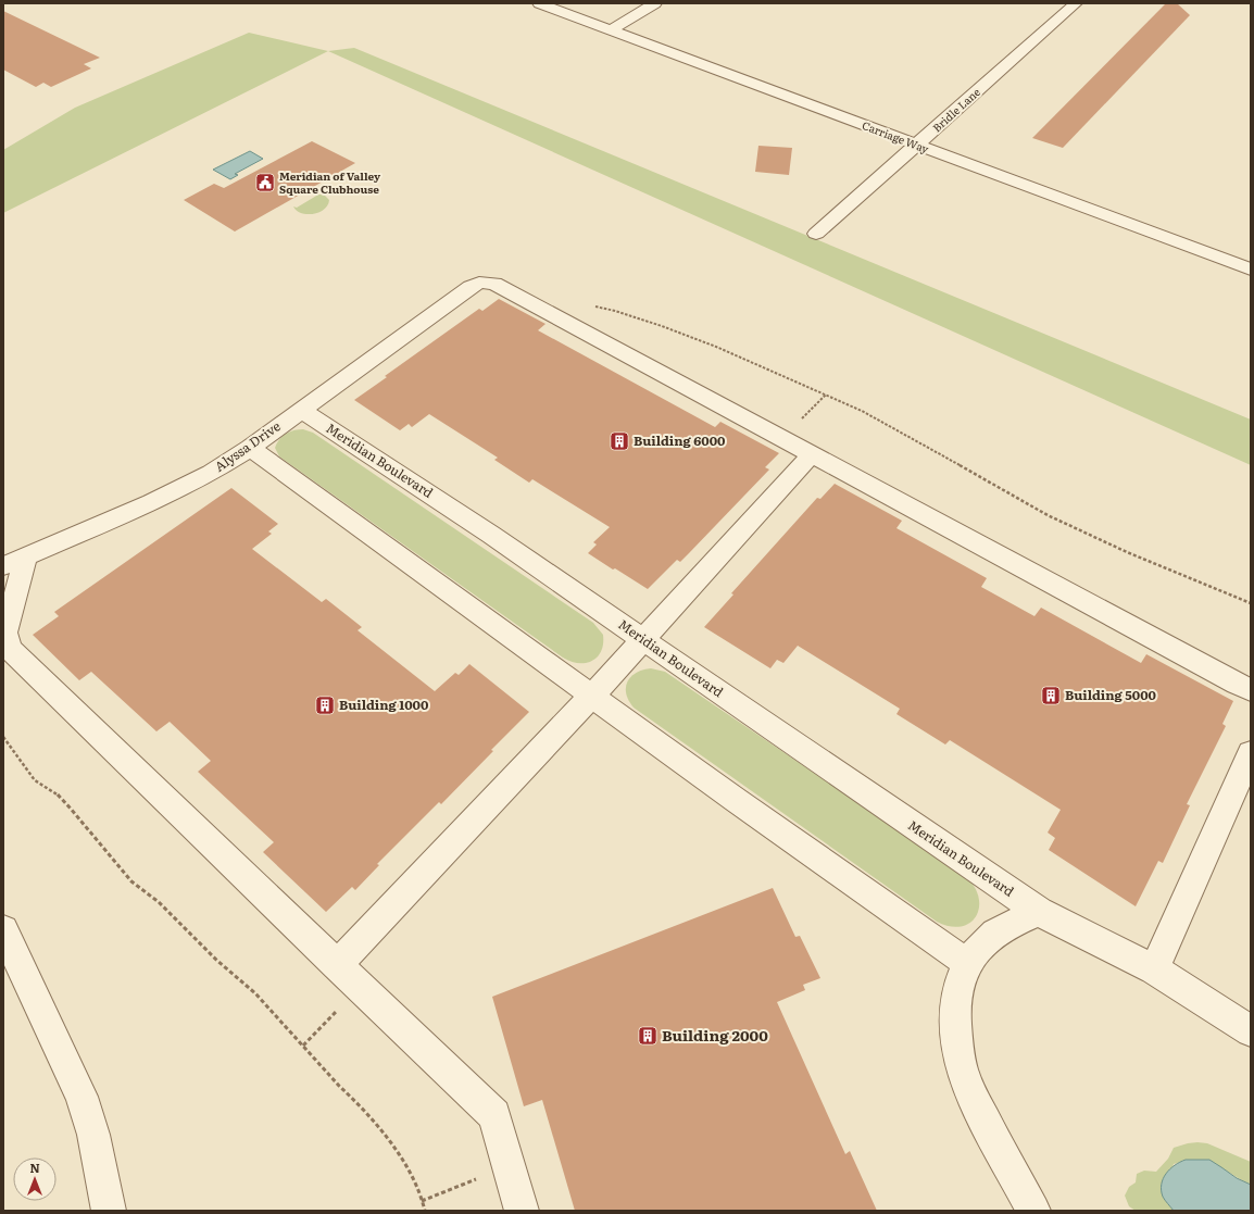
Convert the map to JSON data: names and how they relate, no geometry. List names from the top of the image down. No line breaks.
{"streets":{"street":["Bridle Lane","Carriage Way","Alyssa Drive","Meridian Boulevard"]},"crossings":[["Bridle Lane","Carriage Way"],["Alyssa Drive","Meridian Boulevard"]],"places":{"public building":["Meridian of Valley Square Clubhouse"],"building":["Building 6000","Building 5000","Building 1000","Building 2000"]},"north":"top"}
